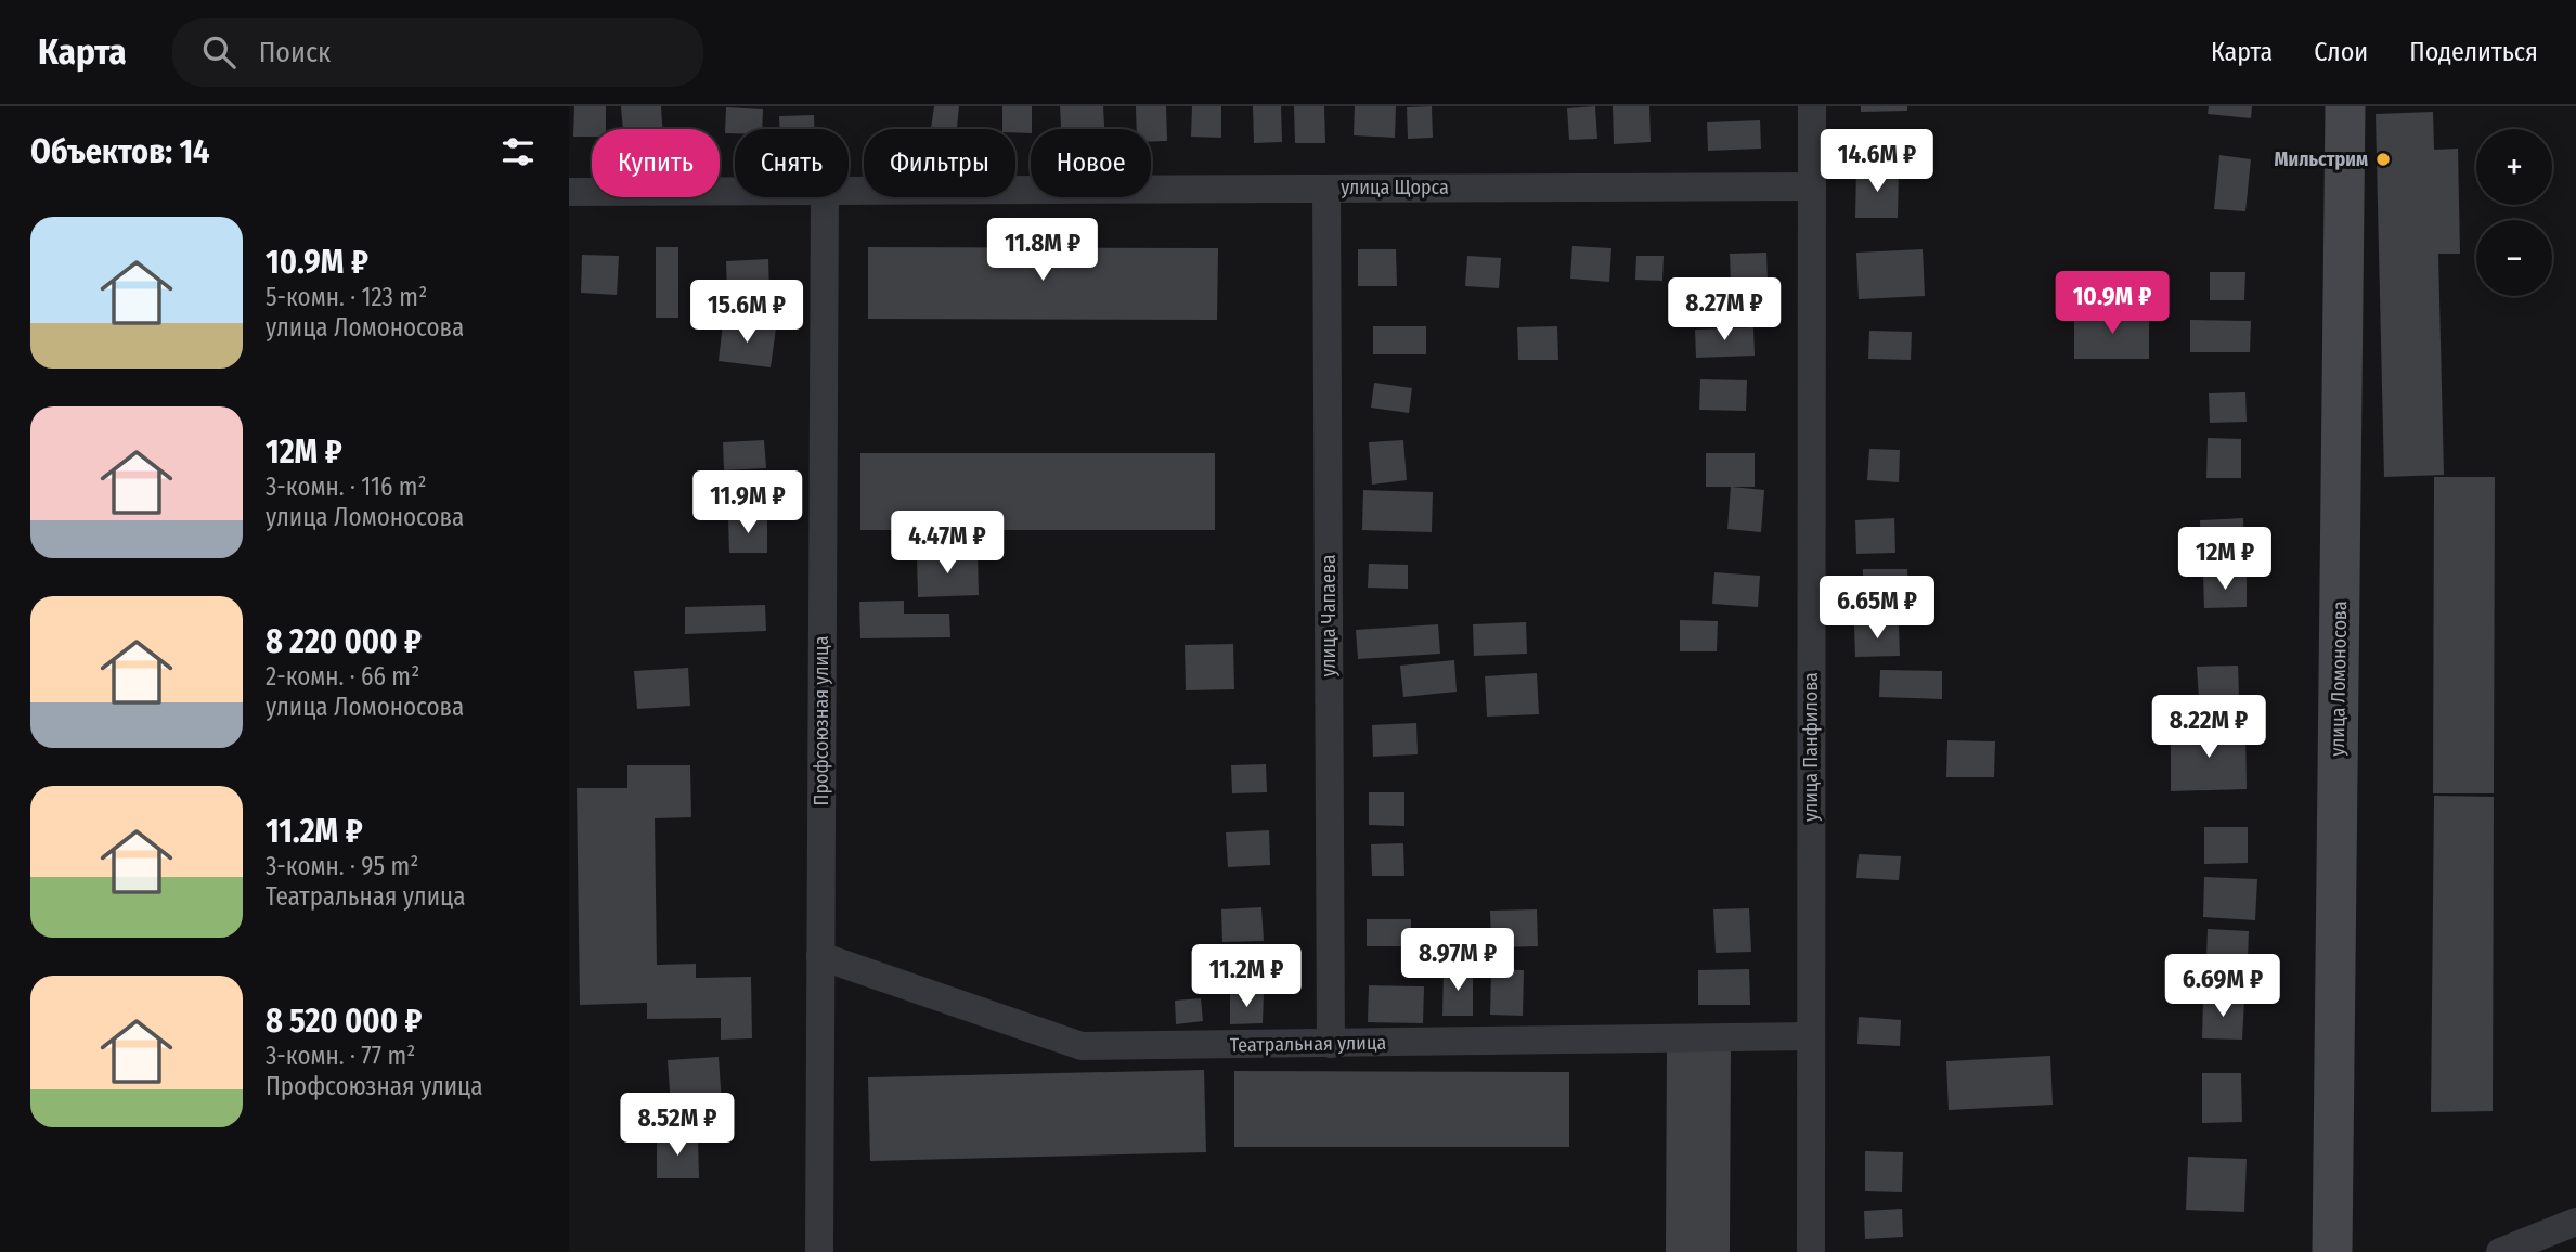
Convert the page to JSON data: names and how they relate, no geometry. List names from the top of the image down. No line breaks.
{"streets":{"street":["улица Щорса","улица Чапаева","улица Ломоносова","Профсоюзная улица","улица Панфилова","Театральная улица"]},"crossings":[["улица Щорса","улица Чапаева"],["улица Щорса","улица Панфилова"],["улица Чапаева","Театральная улица"],["Профсоюзная улица","Театральная улица"],["улица Панфилова","Театральная улица"]],"places":["Мильстрим"],"page":{"header":"Карта","search":"Поиск","nav":["Карта","Слои","Поделиться"],"heading":"Объектов: 14","map_buttons":["+","−"],"price":["14.6M ₽","11.8M ₽","10.9M ₽","8.27M ₽","15.6M ₽","11.9M ₽","4.47M ₽","12M ₽","6.65M ₽","8.22M ₽","8.97M ₽","11.2M ₽","6.69M ₽","8.52M ₽"],"chip":["Купить","Снять","Фильтры","Новое"],"list":[{"name":"10.9M ₽","note":"5-комн. · 123 m² · улица Ломоносова"},{"name":"12M ₽","note":"3-комн. · 116 m² · улица Ломоносова"},{"name":"8 220 000 ₽","note":"2-комн. · 66 m² · улица Ломоносова"},{"name":"11.2M ₽","note":"3-комн. · 95 m² · Театральная улица"},{"name":"8 520 000 ₽","note":"3-комн. · 77 m² · Профсоюзная улица"}]}}
